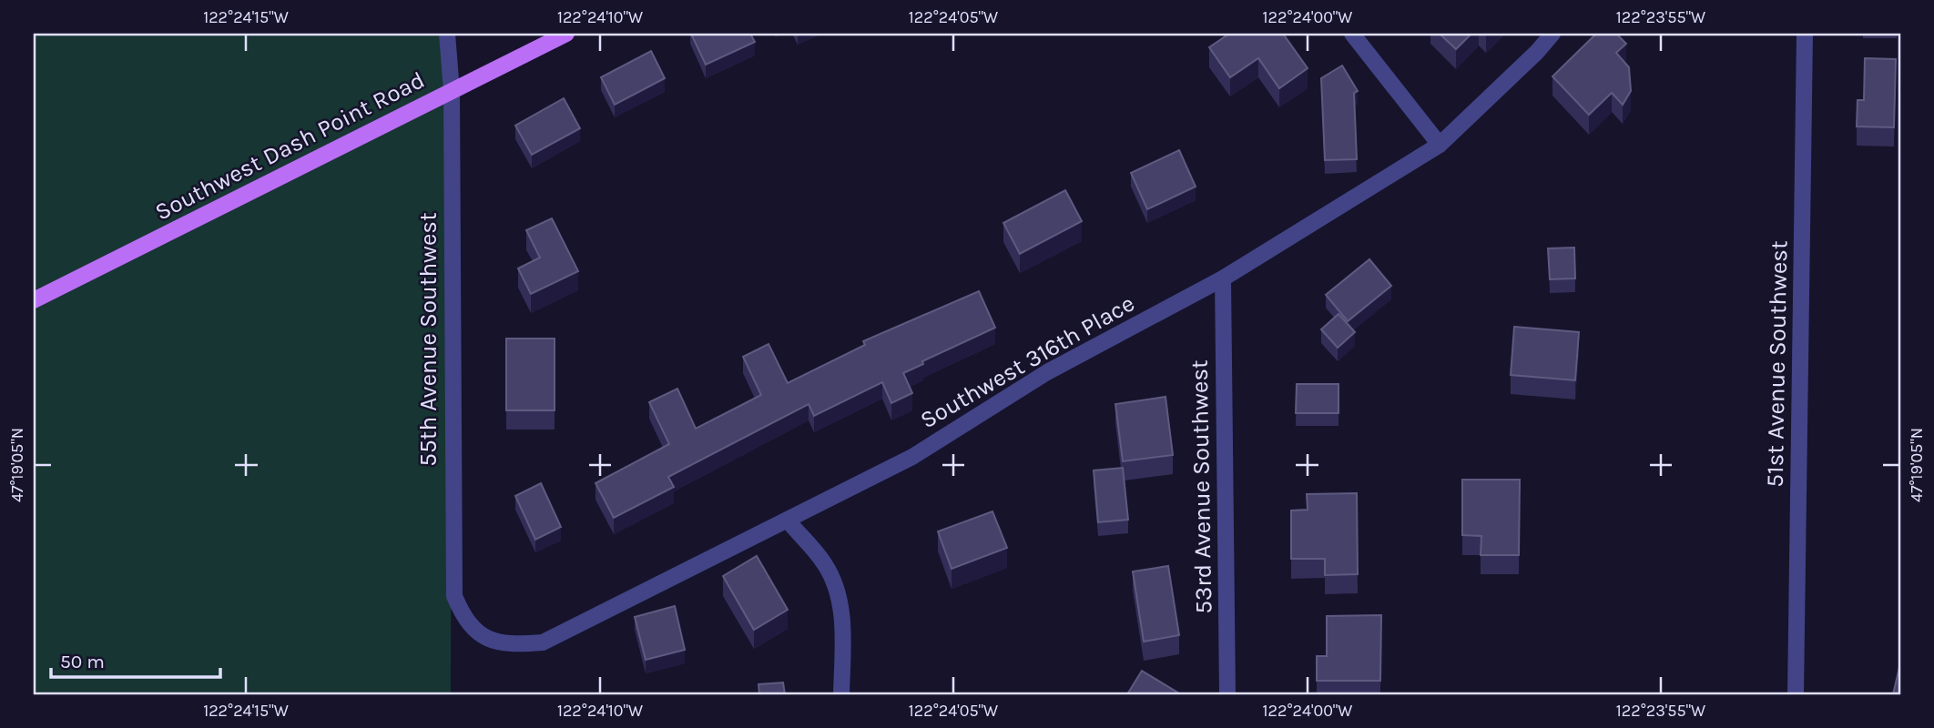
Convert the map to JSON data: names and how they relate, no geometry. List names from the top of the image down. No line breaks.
{"streets":{"main road":["Southwest Dash Point Road"],"street":["55th Avenue Southwest","Southwest 316th Place","51st Avenue Southwest","53rd Avenue Southwest"]},"crossings":[["Southwest Dash Point Road","55th Avenue Southwest"],["55th Avenue Southwest","Southwest 316th Place"],["Southwest 316th Place","53rd Avenue Southwest"]],"scale_bar":"50 m","coordinates":["122°24'15\"W","122°24'10\"W","122°24'05\"W","122°24'00\"W","122°23'55\"W","47°19'05\"N"]}
